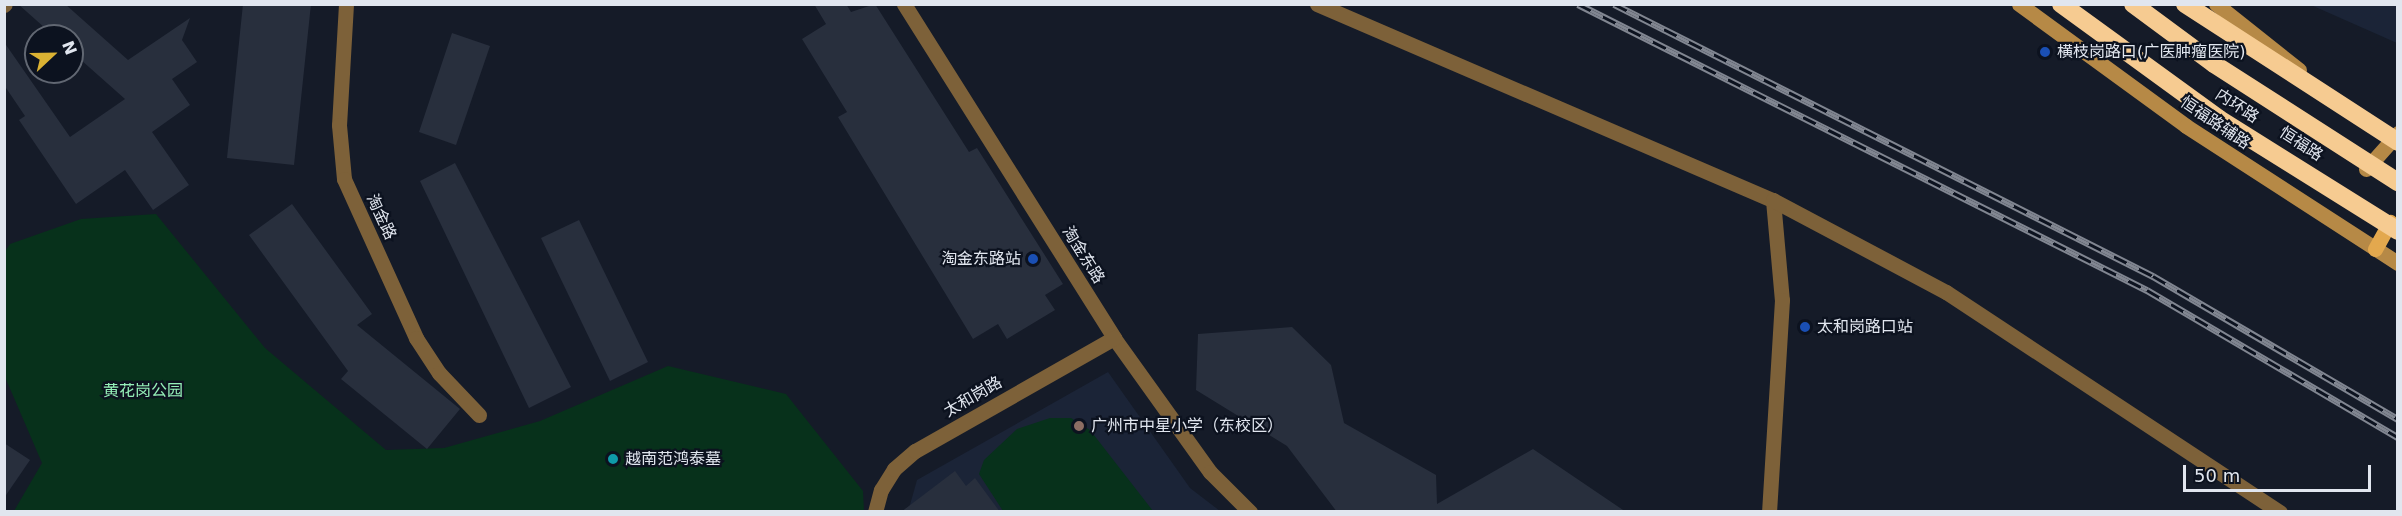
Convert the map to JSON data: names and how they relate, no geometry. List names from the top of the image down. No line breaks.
{"streets":{"highway":["内环路"],"main road":["恒福路辅路","恒福路"],"street":["淘金路","淘金东路","太和岗路"]},"crossings":[["内环路","恒福路"],["淘金东路","太和岗路"]],"parks":["黄花岗公园"],"places":["横枝岗路口(广医肿瘤医院)","淘金东路站","太和岗路口站","广州市中星小学（东校区）","越南范鸿泰墓"],"scale_bar":"50 m","north":"right"}
